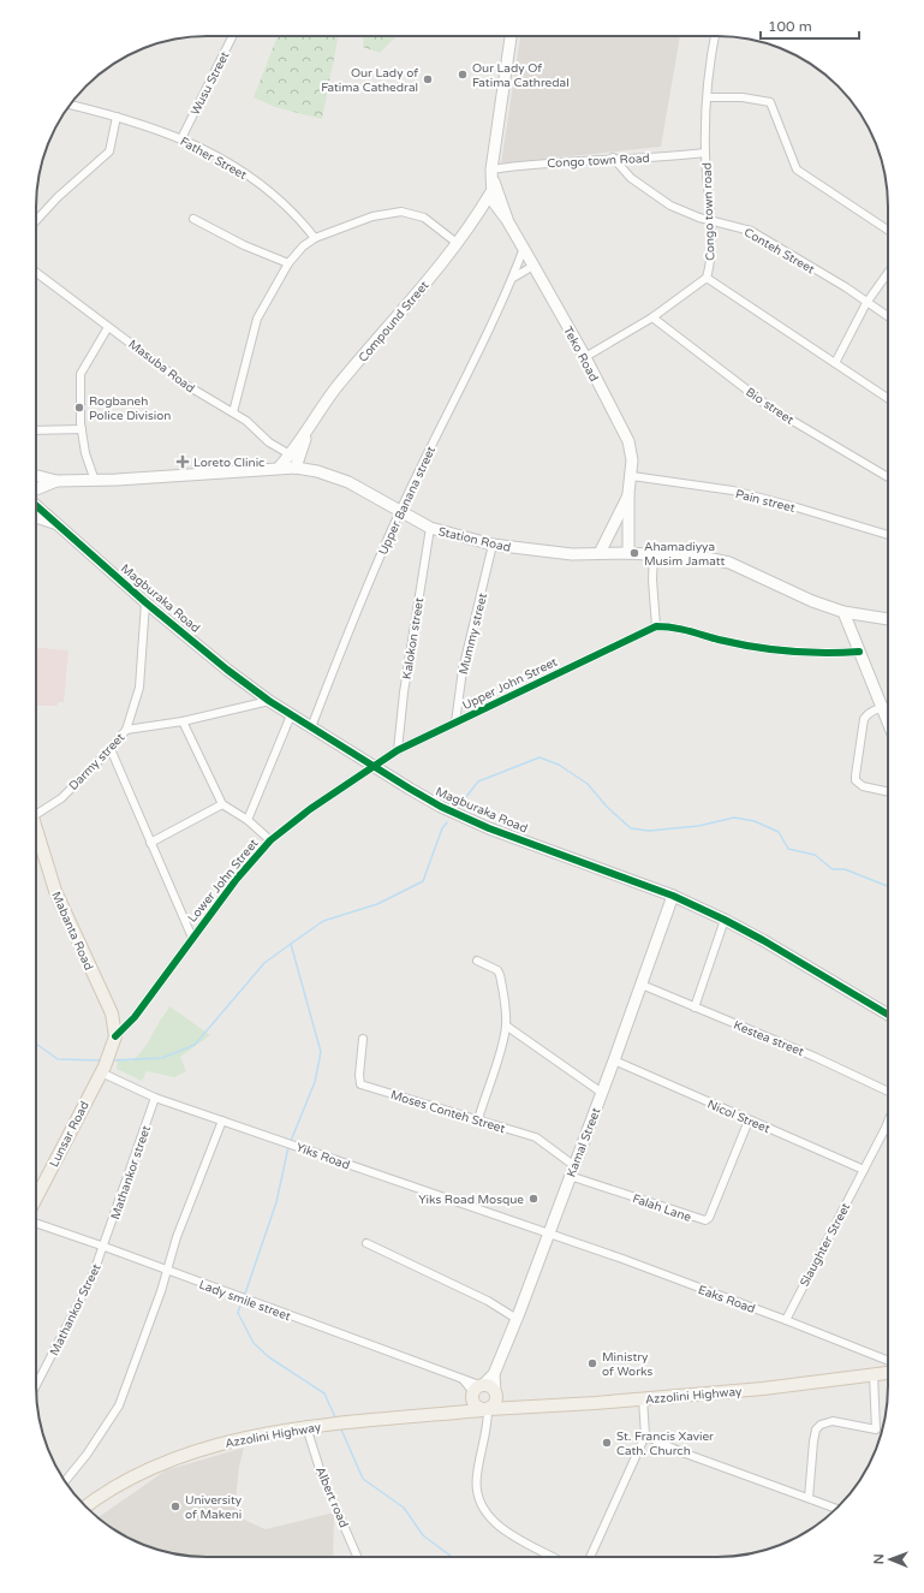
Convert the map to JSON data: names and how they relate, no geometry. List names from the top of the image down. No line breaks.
{"streets":{"main road":["Mabanta Road","Lunsar Road","Azzolini Highway"],"street":["Wusu Street","Father Street","Congo town Road","Congo town road","Conteh Street","Compound Street","Teko Road","Masuba Road","Bio street","Upper Banana street","Pain street","Station Road","Magburaka Road","Mummy street","Kalokon street","Upper John Street","Darmy street","Lower John Street","Kestea street","Moses Conteh Street","Nicol Street","Kamal Street","Yiks Road","Mathankor street","Falah Lane","Slaughter Street","Eaks Road","Lady smile street","Mathankor Street","Albert road"]},"crossings":[["Wusu Street","Father Street"],["Congo town Road","Congo town road"],["Congo town Road","Conteh Street"],["Congo town Road","Teko Road"],["Congo town road","Conteh Street"],["Congo town road","Teko Road"],["Congo town road","Bio street"],["Compound Street","Teko Road"],["Compound Street","Masuba Road"],["Compound Street","Station Road"],["Teko Road","Upper Banana street"],["Teko Road","Pain street"],["Teko Road","Station Road"],["Masuba Road","Station Road"],["Upper Banana street","Station Road"],["Upper Banana street","Magburaka Road"],["Station Road","Mummy street"],["Station Road","Kalokon street"],["Magburaka Road","Upper John Street"],["Magburaka Road","Darmy street"],["Magburaka Road","Lower John Street"],["Magburaka Road","Kamal Street"],["Mummy street","Upper John Street"],["Kalokon street","Upper John Street"],["Upper John Street","Lower John Street"],["Lower John Street","Mabanta Road"],["Mabanta Road","Lunsar Road"],["Kestea street","Kamal Street"],["Moses Conteh Street","Kamal Street"],["Nicol Street","Kamal Street"],["Nicol Street","Falah Lane"],["Nicol Street","Slaughter Street"],["Lunsar Road","Yiks Road"],["Kamal Street","Yiks Road"],["Kamal Street","Falah Lane"],["Kamal Street","Eaks Road"],["Kamal Street","Lady smile street"],["Kamal Street","Azzolini Highway"],["Yiks Road","Mathankor street"],["Yiks Road","Eaks Road"],["Mathankor street","Lady smile street"],["Mathankor street","Mathankor Street"],["Slaughter Street","Eaks Road"],["Lady smile street","Mathankor Street"],["Lady smile street","Azzolini Highway"],["Azzolini Highway","Albert road"]],"places":{"other":["Our Lady Of Fatima Cathredal","Our Lady of Fatima Cathedral","Rogbaneh Police Division","Ahamadiyya Musim Jamatt","Yiks Road Mosque","Ministry of Works","St. Francis Xavier Cath. Church","University of Makeni"],"health":["Loreto Clinic"]},"scale_bar":"100 m","north":"left"}
